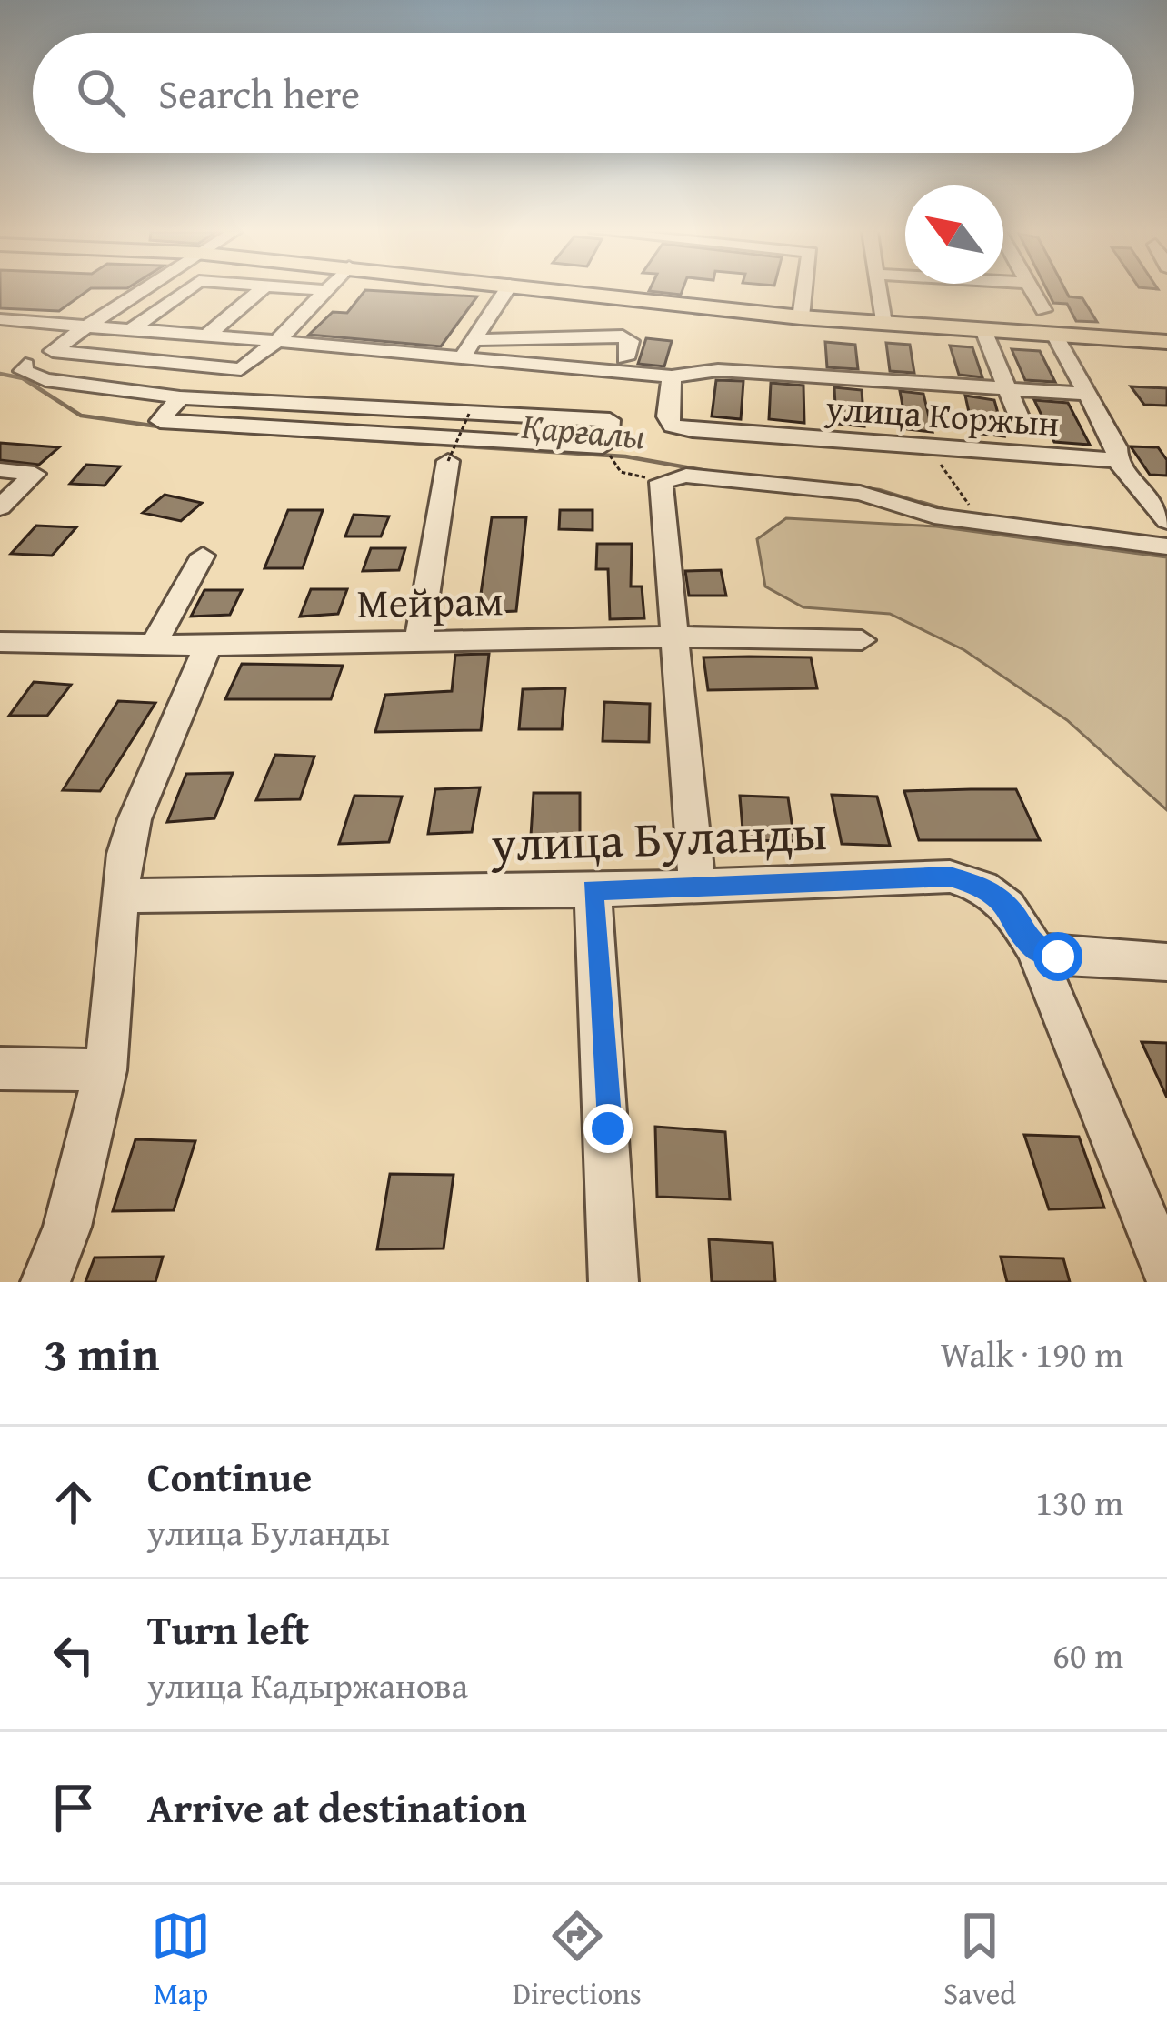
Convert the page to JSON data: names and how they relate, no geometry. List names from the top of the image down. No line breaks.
{"streets":{"street":["улица Коржын","Мейрам","улица Буланды"]},"water":["Қарғалы"],"north":"top left","page":{"search":"Search here","heading":["3 min","Walk · 190 m"],"list":[["Continue","улица Буланды","130 m"],["Turn left","улица Кадыржанова","60 m"],"Arrive at destination"],"nav":["Map","Directions","Saved"]}}
